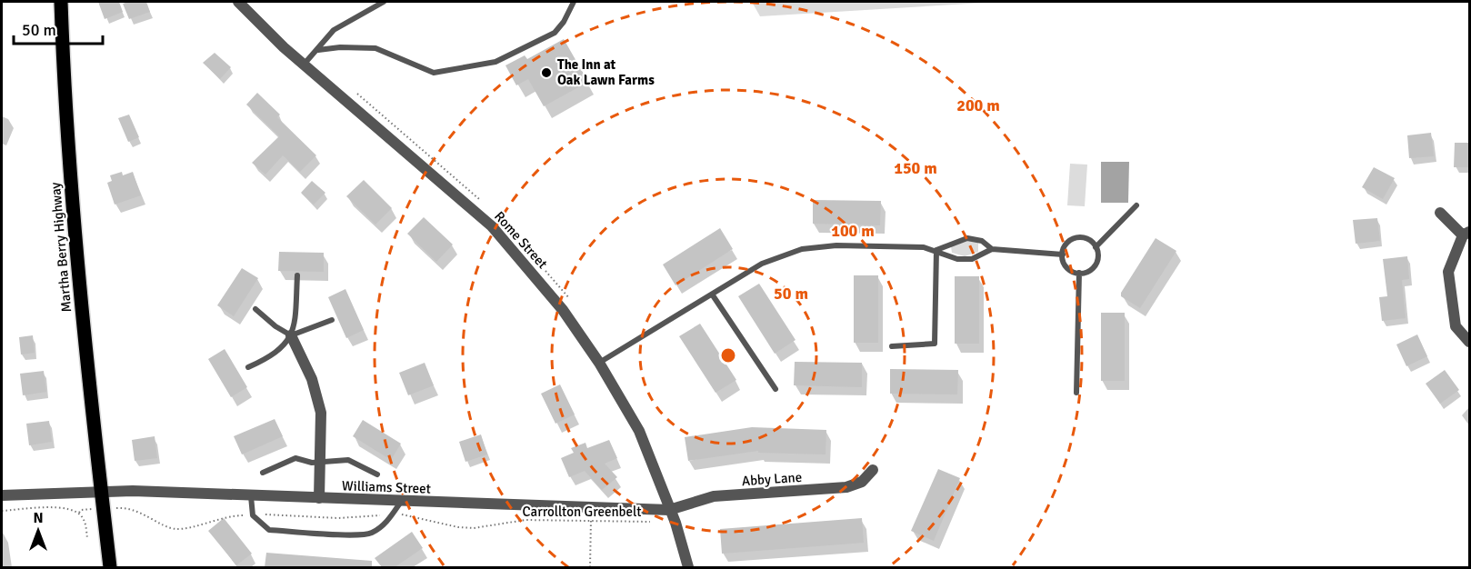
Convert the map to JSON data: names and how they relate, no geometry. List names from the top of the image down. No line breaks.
{"streets":{"main road":["Martha Berry Highway"],"street":["Rome Street","Abby Lane","Williams Street"],"path":["Carrollton Greenbelt"]},"crossings":[["Rome Street","Abby Lane"],["Rome Street","Williams Street"],["Martha Berry Highway","Williams Street"],["Abby Lane","Williams Street"]],"places":["The Inn at Oak Lawn Farms"],"scale_bar":"50 m","north":"top","rings":["200 m","150 m","100 m","50 m"]}
